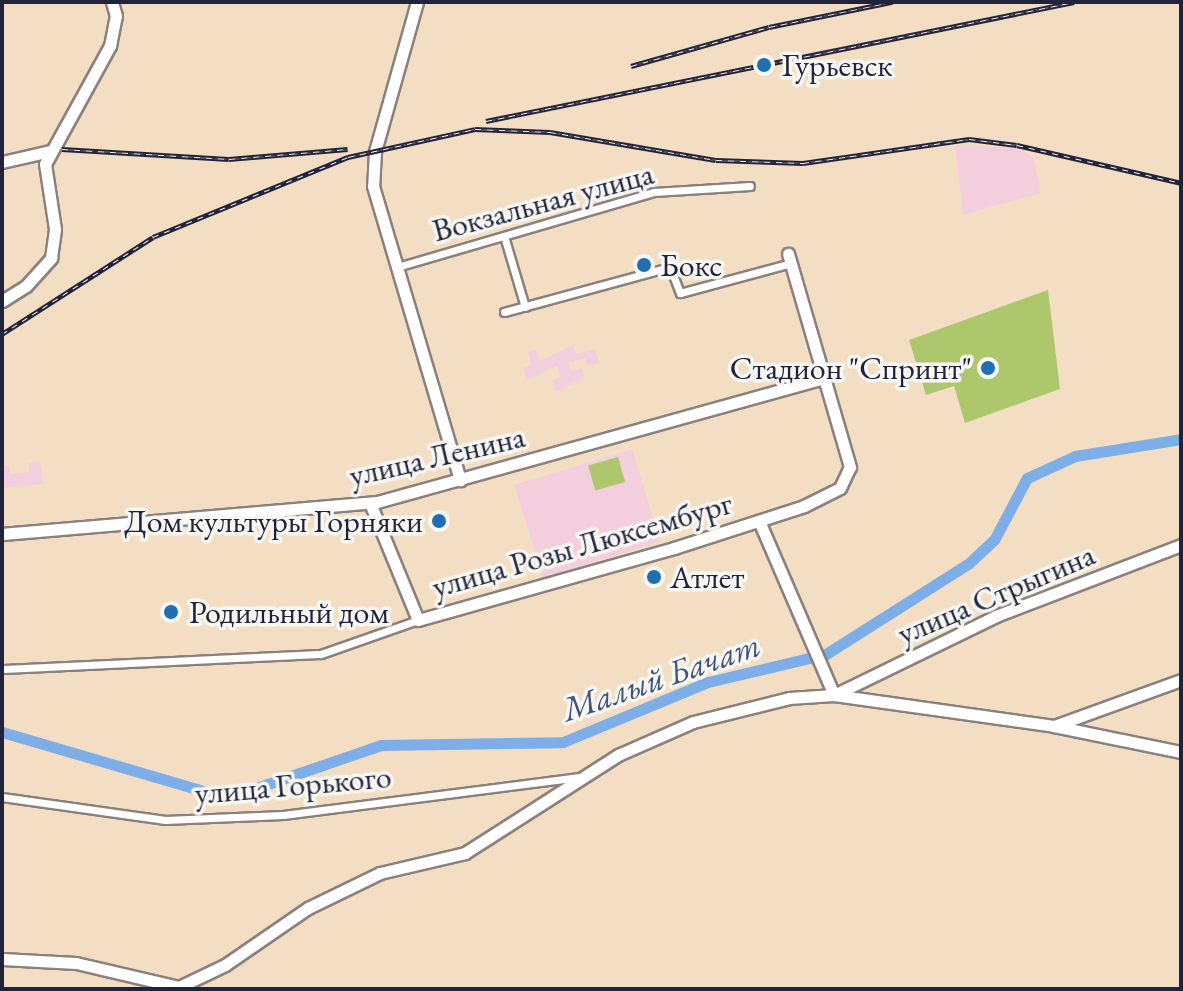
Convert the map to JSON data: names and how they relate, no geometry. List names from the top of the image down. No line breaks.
{"streets":{"street":["Вокзальная улица","улица Ленина","улица Розы Люксембург","улица Стрыгина","улица Горького"]},"crossings":[["улица Ленина","улица Розы Люксембург"]],"water":["Малый Бачат"],"places":["Гурьевск","Бокс","Стадион \"Спринт\"","Дом культуры Горняки","Атлет","Родильный дом"]}
